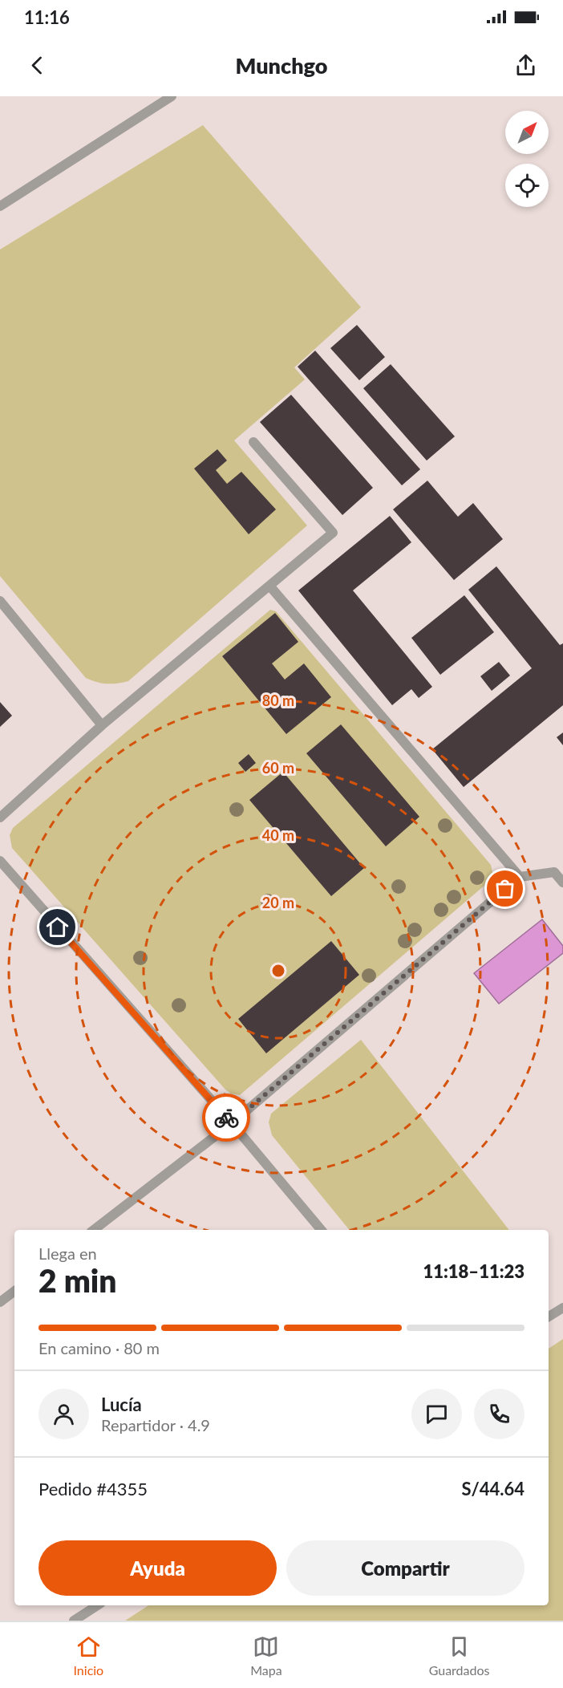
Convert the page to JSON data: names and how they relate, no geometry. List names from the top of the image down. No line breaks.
{"north":"top right","page":{"status":"11:16","header":"Munchgo","heading":["2 min","Llega en","11:18–11:23"],"panel":["Lucía","Repartidor · 4.9","Pedido #4355","S/44.64"],"bar":"En camino · 80 m","buttons":["Ayuda","Compartir"],"tabs":["Inicio","Mapa","Guardados"]},"rings":["80 m","60 m","40 m","20 m"]}
